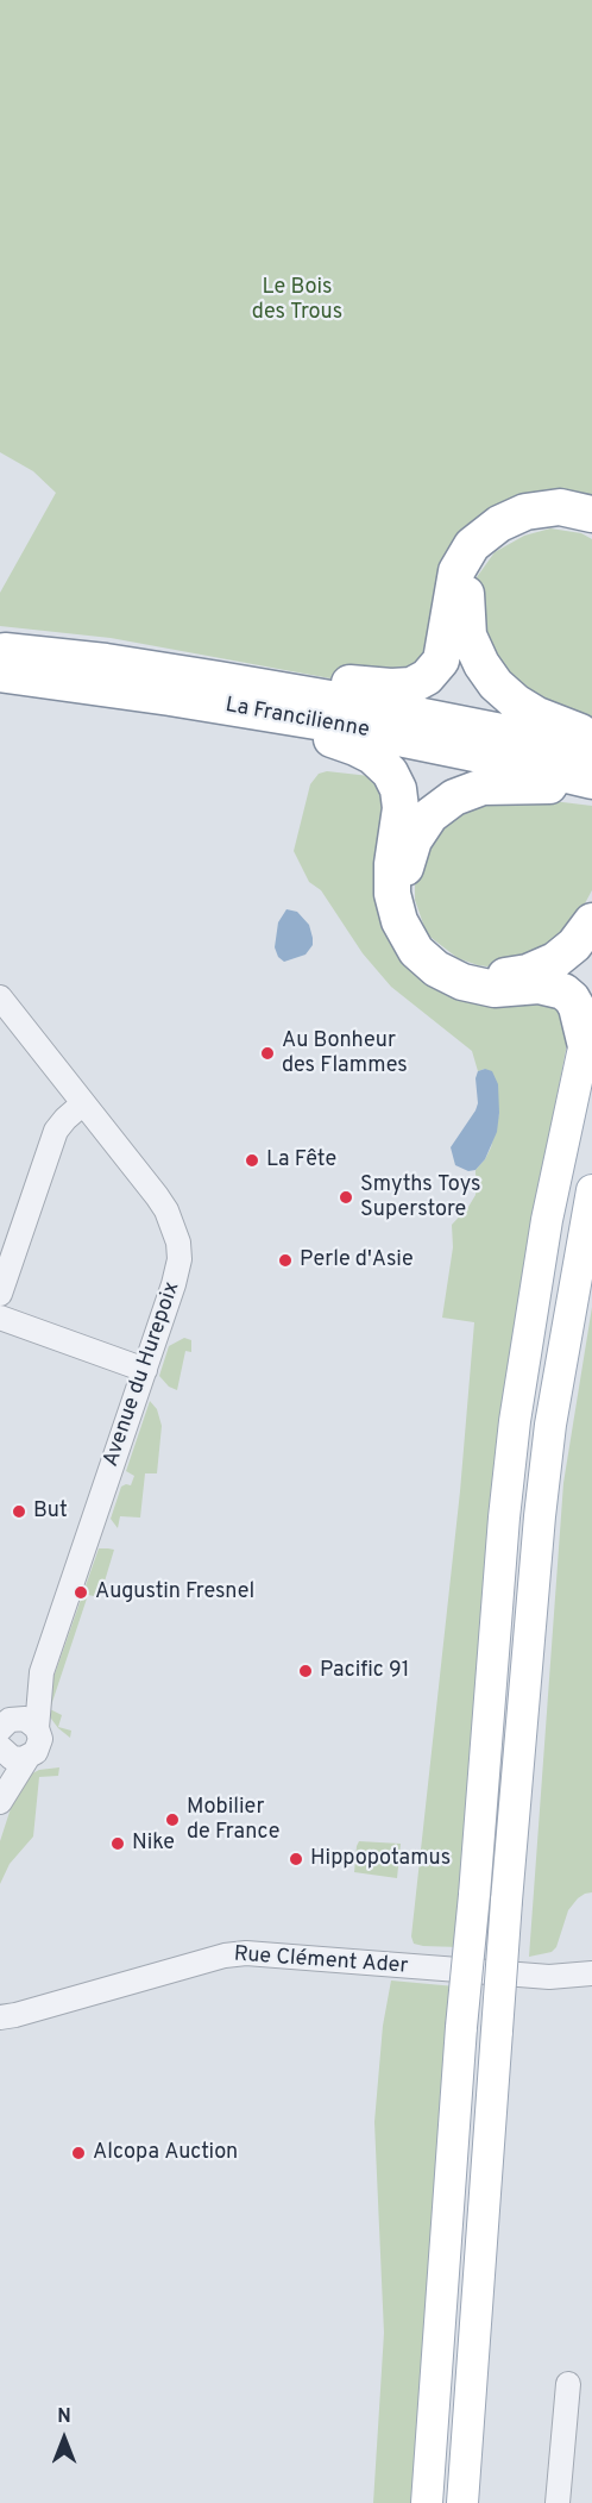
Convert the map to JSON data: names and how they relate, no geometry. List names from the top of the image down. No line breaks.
{"streets":{"highway":["La Francilienne"],"street":["Avenue du Hurepoix","Rue Clément Ader"]},"parks":["Le Bois des Trous"],"places":["Au Bonheur des Flammes","La Fête","Smyths Toys Superstore","Perle d'Asie","But","Augustin Fresnel","Pacific 91","Mobilier de France","Nike","Hippopotamus","Alcopa Auction"],"north":"top"}
